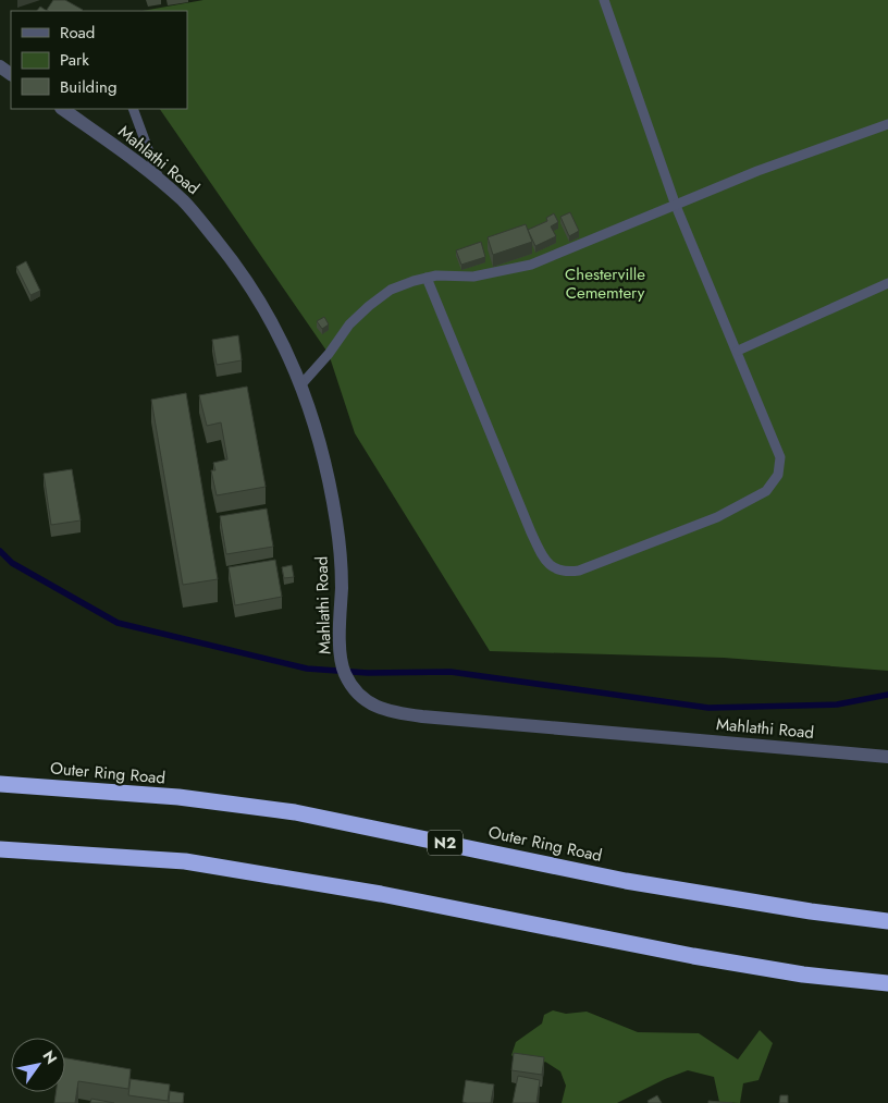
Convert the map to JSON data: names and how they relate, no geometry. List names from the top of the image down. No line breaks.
{"streets":{"highway":["Outer Ring Road","N2"],"street":["Mahlathi Road"]},"parks":["Chesterville Cememtery"],"legend":["Road","Park","Building"],"north":"top right"}
